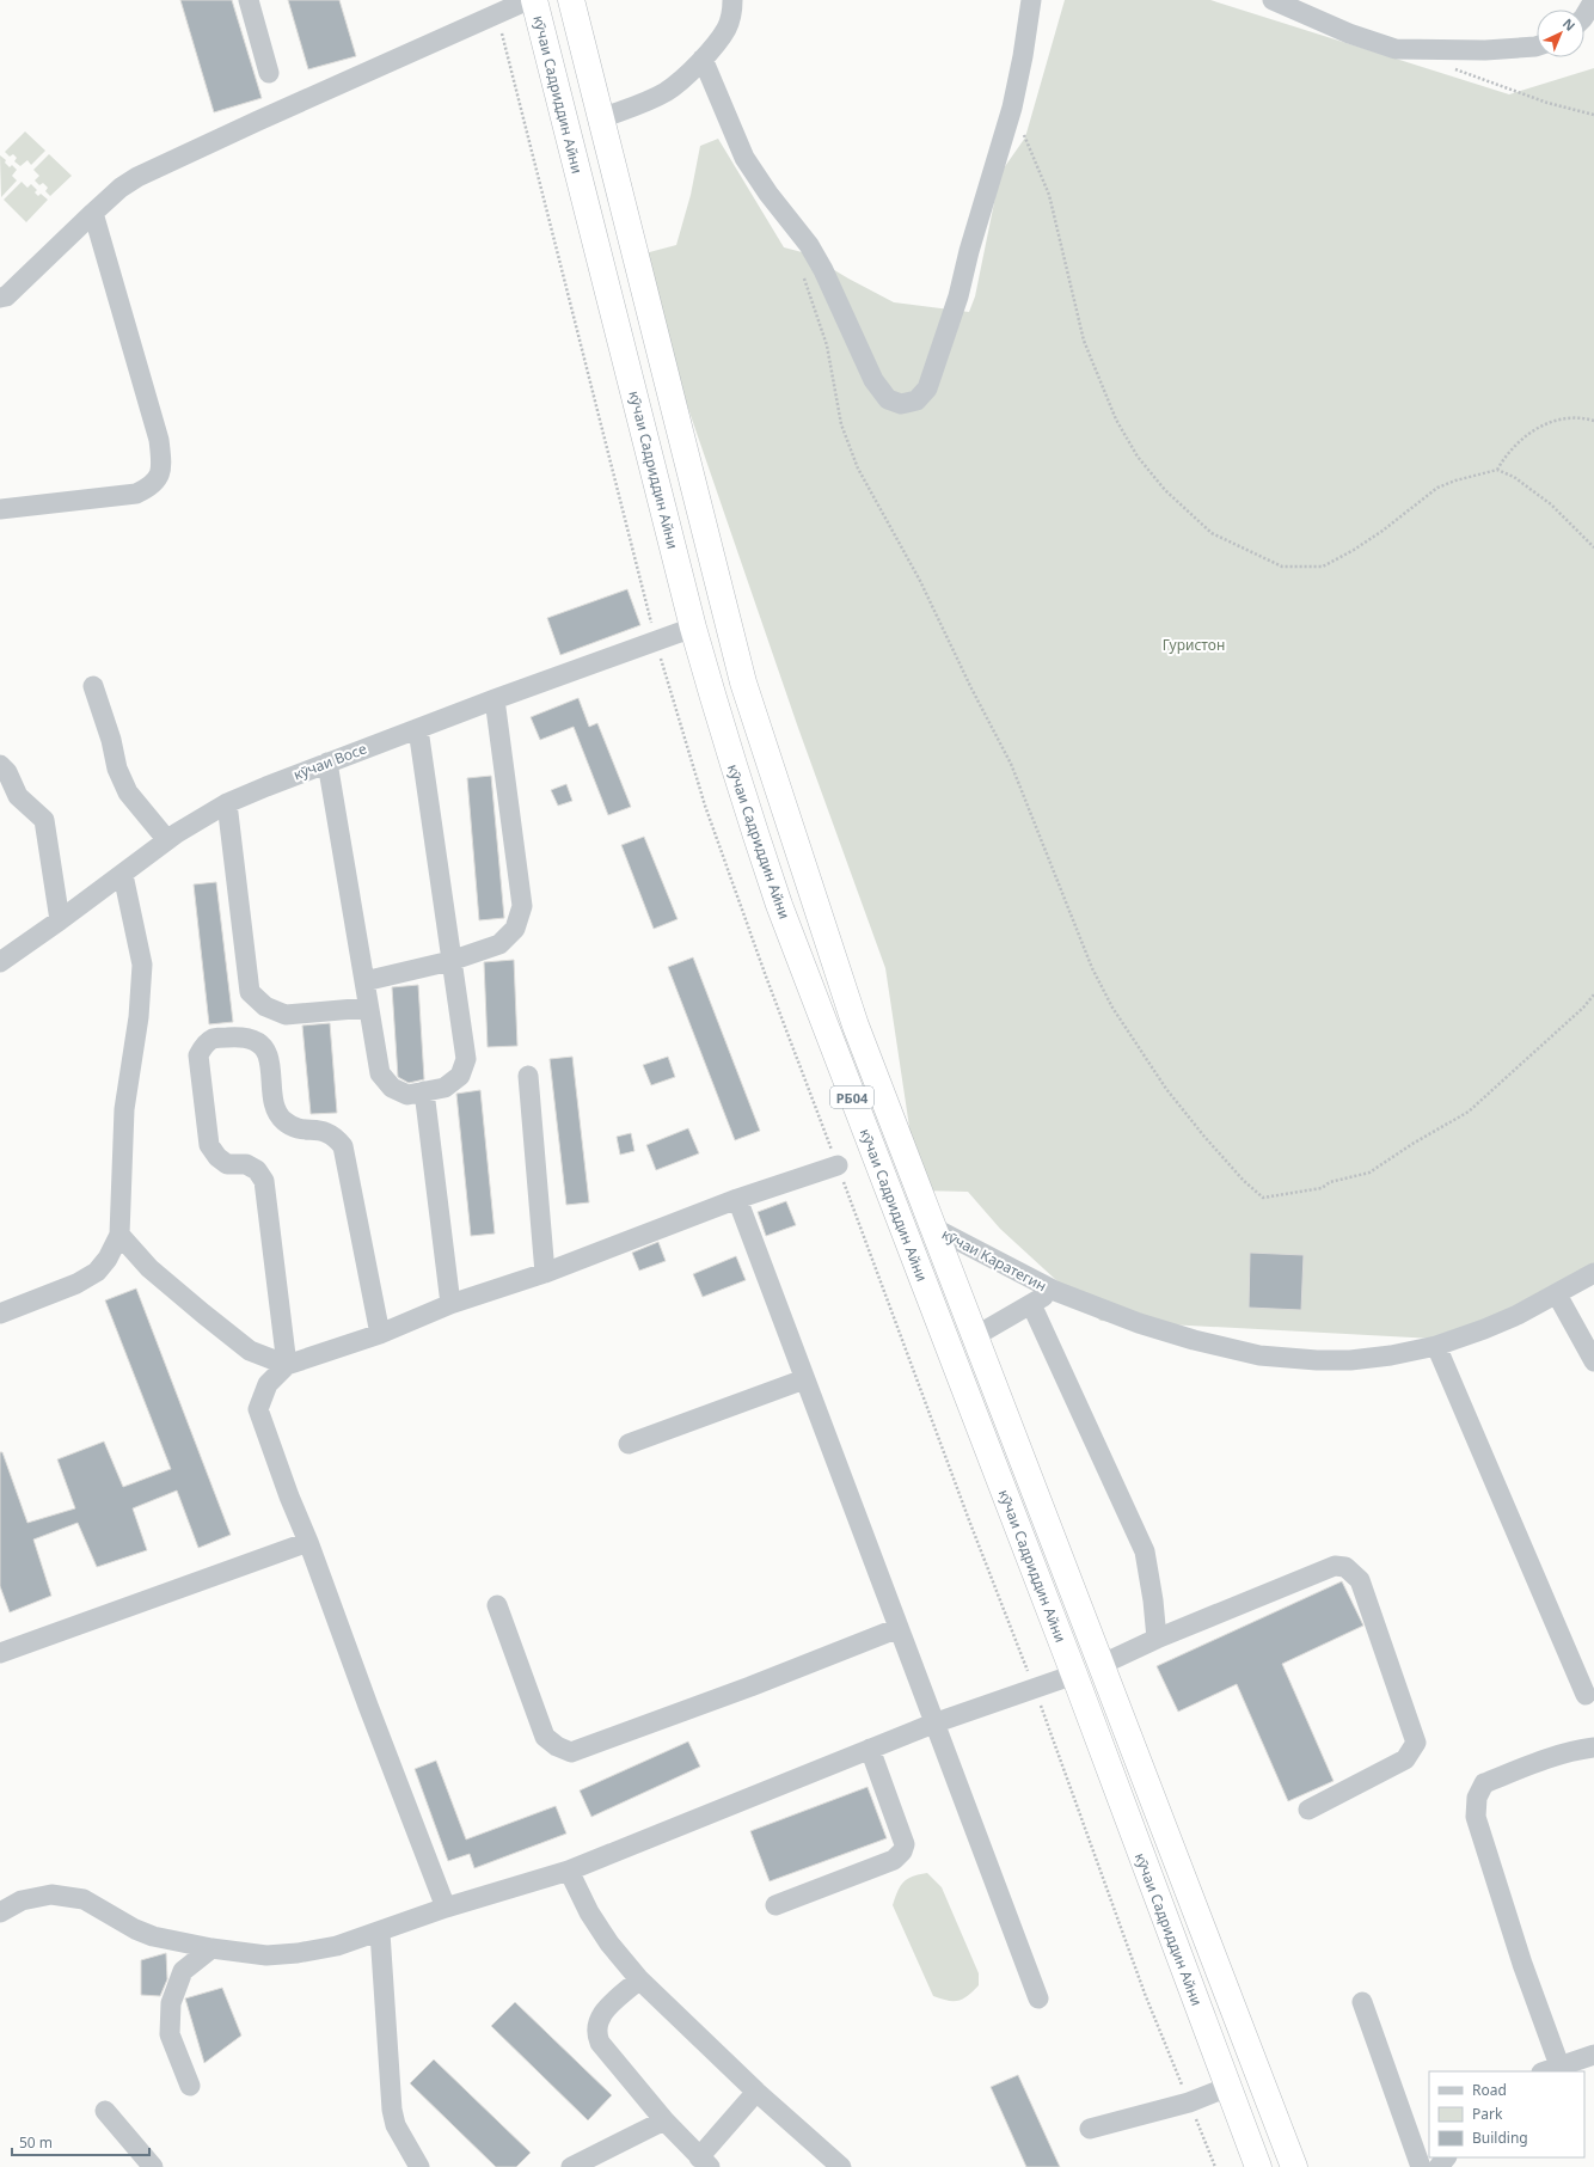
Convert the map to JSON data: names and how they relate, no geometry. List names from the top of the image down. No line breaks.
{"streets":{"highway":["кӯчаи Садриддин Айни","РБ04"],"street":["кӯчаи Восе","кӯчаи Каратегин"]},"crossings":[["кӯчаи Садриддин Айни","кӯчаи Восе"],["кӯчаи Садриддин Айни","кӯчаи Каратегин"]],"parks":["Гуристон"],"legend":["Road","Park","Building"],"scale_bar":"50 m","north":"top right"}
